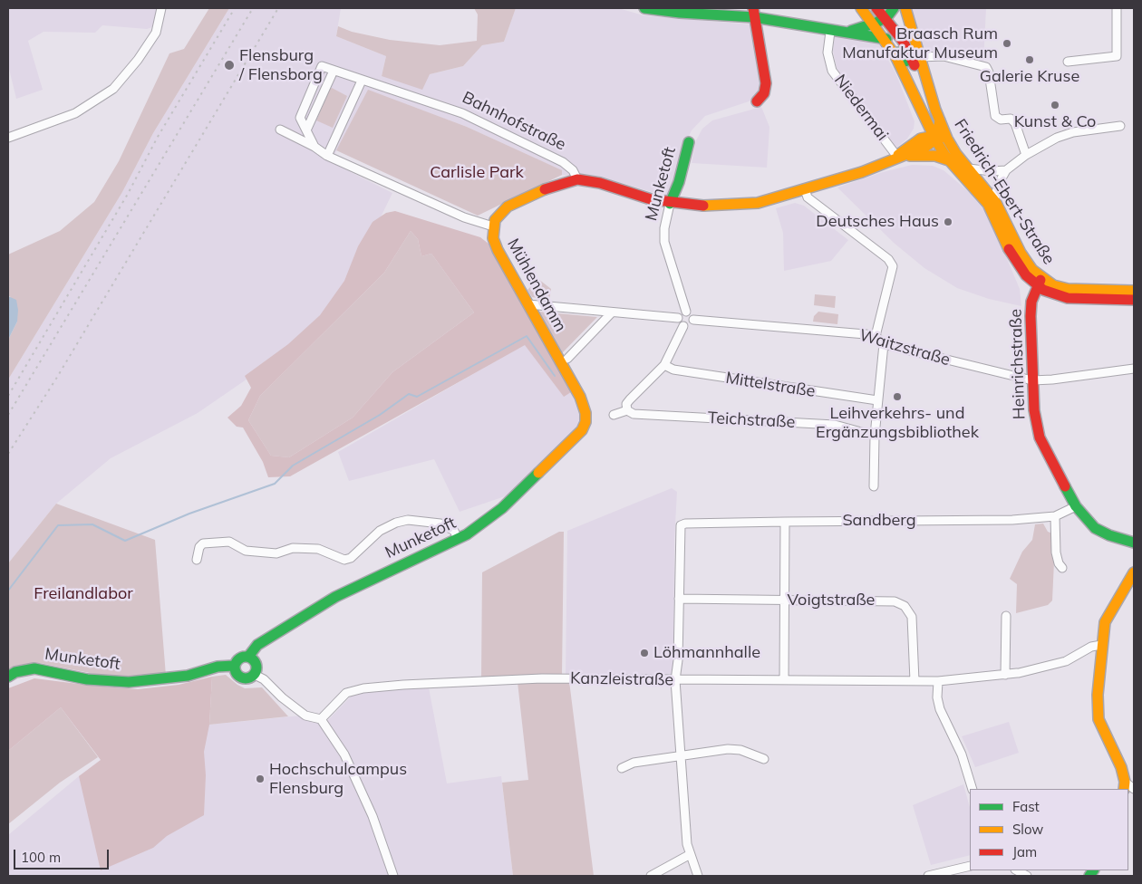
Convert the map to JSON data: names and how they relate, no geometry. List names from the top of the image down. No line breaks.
{"streets":{"street":["Niedermai","Bahnhofstraße","Munketoft","Friedrich-Ebert-Straße","Mühlendamm","Waitzstraße","Heinrichstraße","Mittelstraße","Teichstraße","Sandberg","Voigtstraße","Kanzleistraße"]},"crossings":[["Munketoft","Mühlendamm"],["Munketoft","Waitzstraße"],["Friedrich-Ebert-Straße","Heinrichstraße"],["Waitzstraße","Heinrichstraße"],["Heinrichstraße","Sandberg"],["Sandberg","Voigtstraße"],["Voigtstraße","Kanzleistraße"]],"parks":["Carlisle Park","Freilandlabor"],"places":["Braasch Rum Manufaktur Museum","Galerie Kruse","Flensburg / Flensborg","Kunst & Co","Deutsches Haus","Leihverkehrs- und Ergänzungsbibliothek","Löhmannhalle","Hochschulcampus Flensburg"],"legend":["Fast","Slow","Jam"],"scale_bar":"100 m"}
